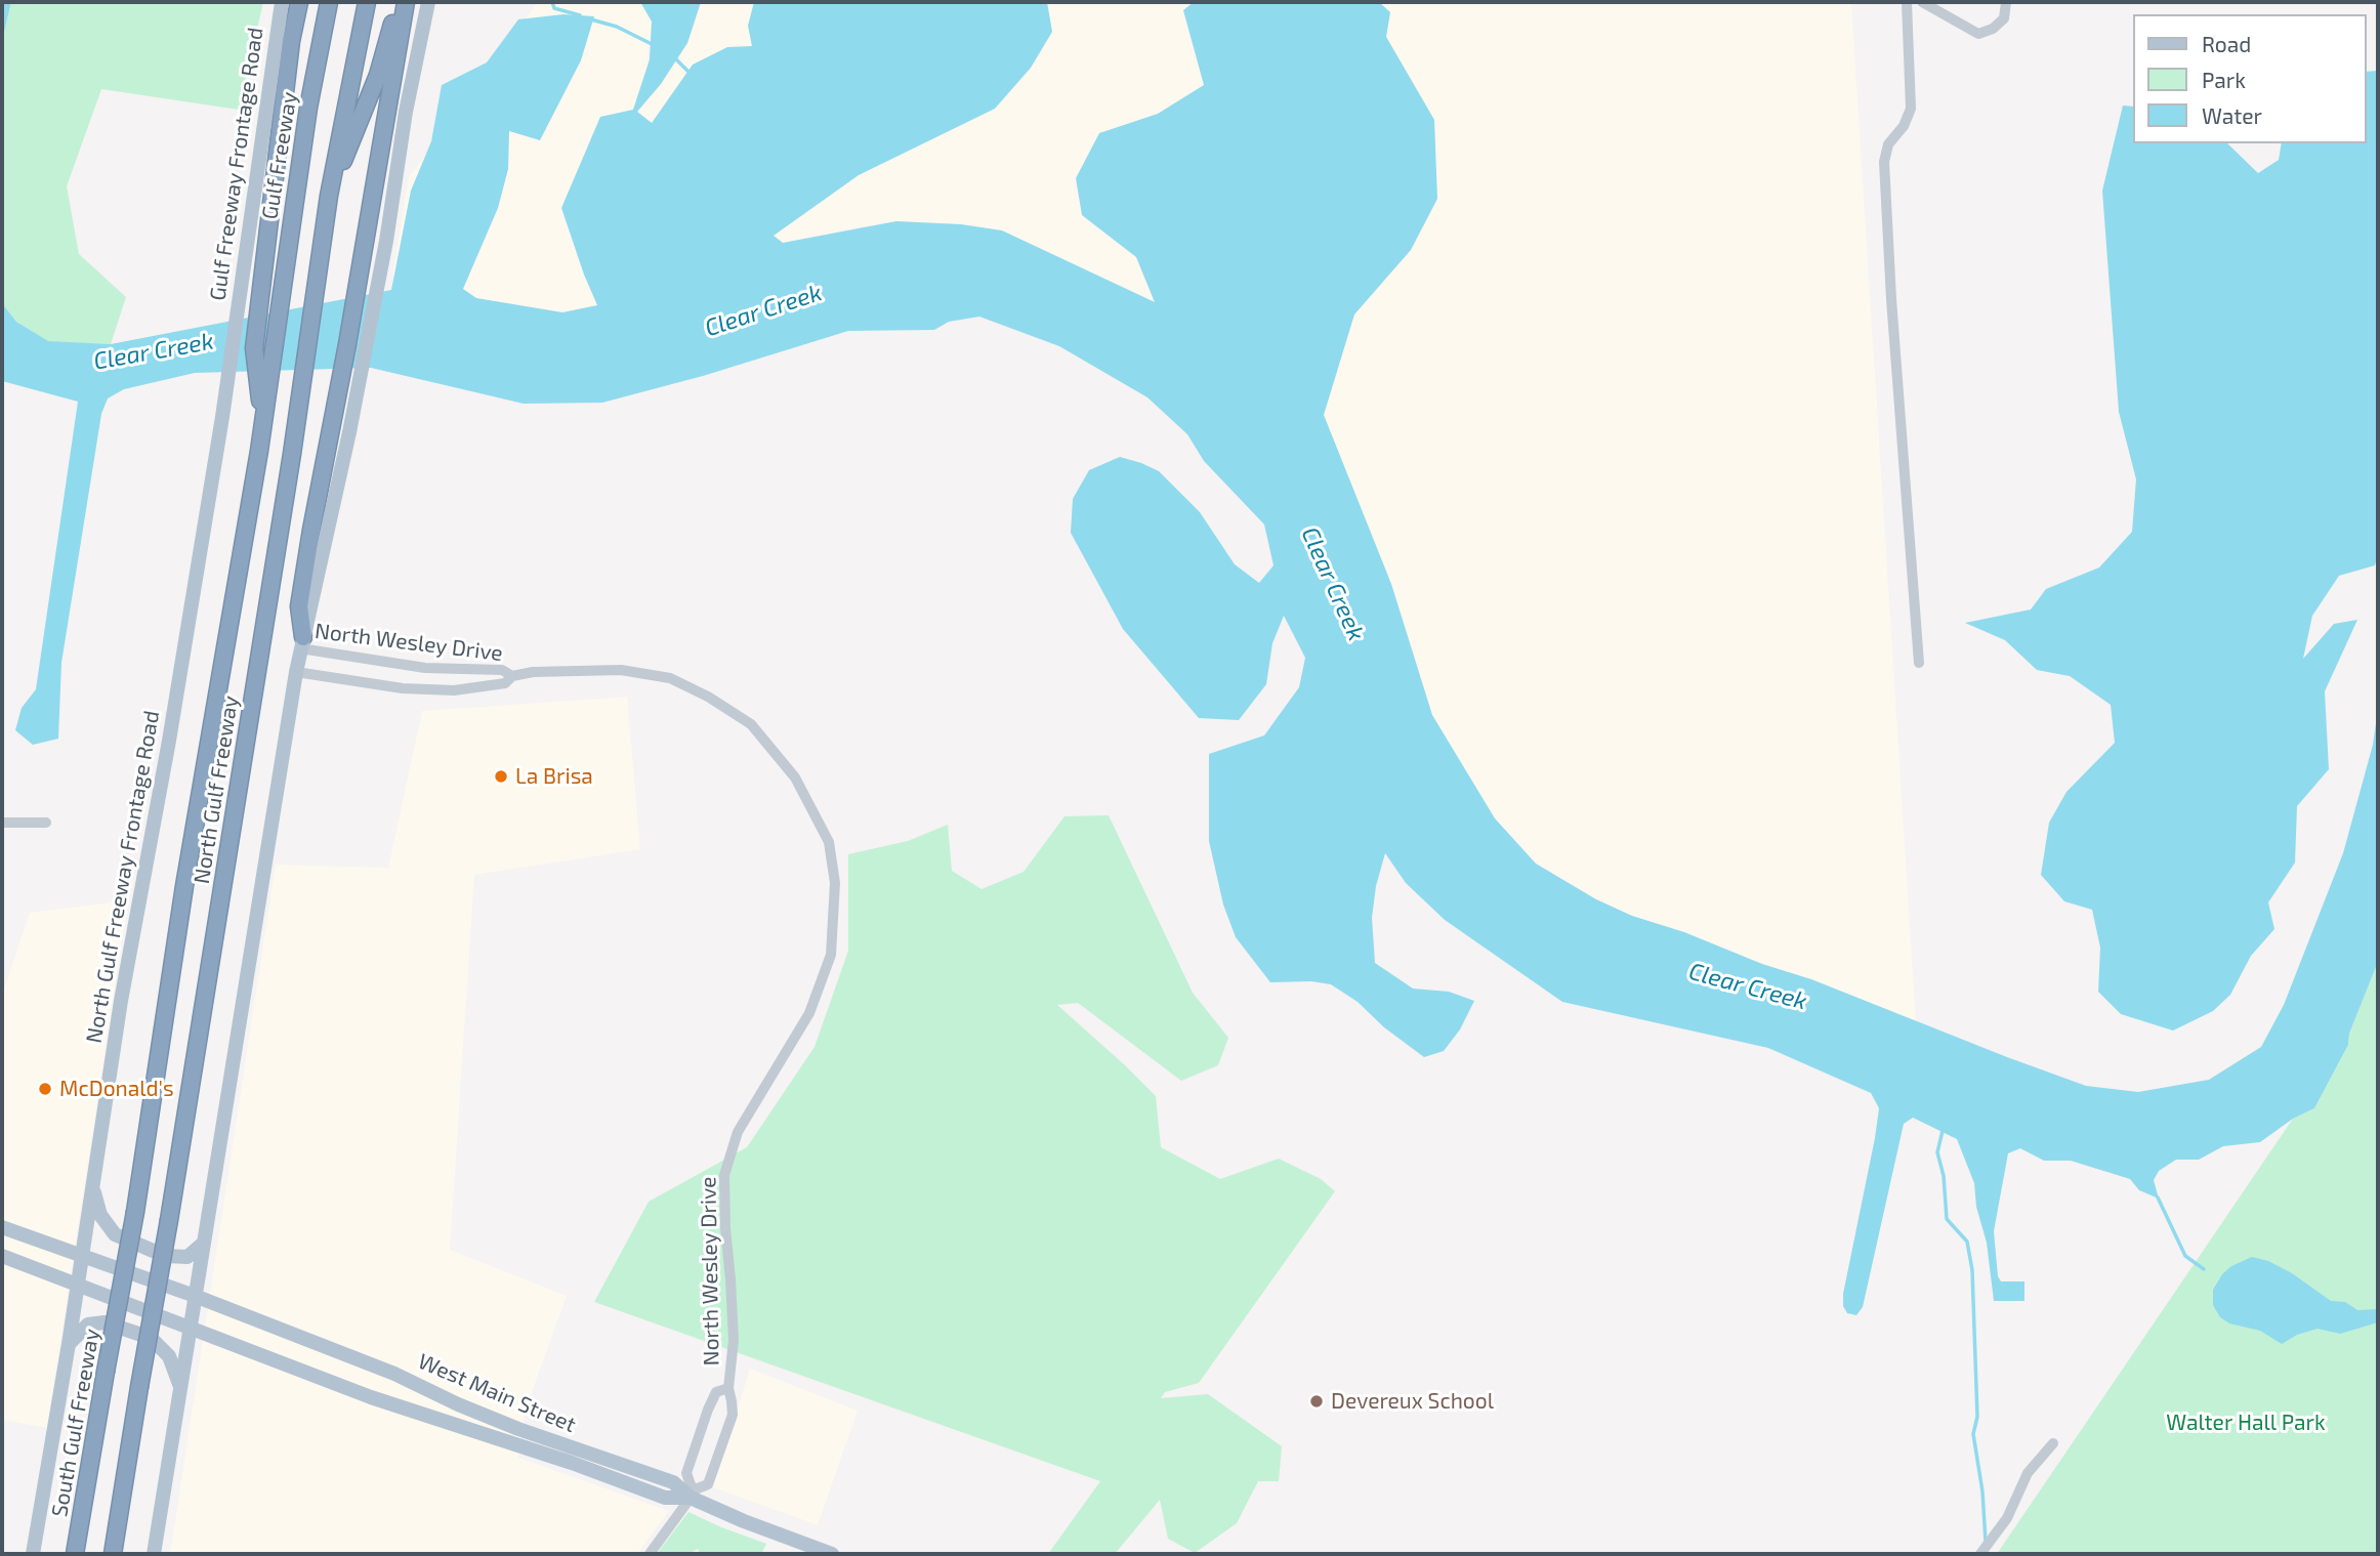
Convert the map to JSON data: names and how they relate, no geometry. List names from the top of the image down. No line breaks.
{"streets":{"highway":["Gulf Freeway","North Gulf Freeway","South Gulf Freeway"],"main road":["Gulf Freeway Frontage Road","North Gulf Freeway Frontage Road","West Main Street"],"street":["North Wesley Drive"]},"crossings":[["Gulf Freeway","North Gulf Freeway"],["Gulf Freeway Frontage Road","North Gulf Freeway Frontage Road"],["North Wesley Drive","West Main Street"],["North Gulf Freeway","South Gulf Freeway"],["North Gulf Freeway Frontage Road","West Main Street"]],"water":["Clear Creek"],"parks":["Walter Hall Park"],"places":["La Brisa","McDonald's","Devereux School"],"legend":["Road","Park","Water"]}
